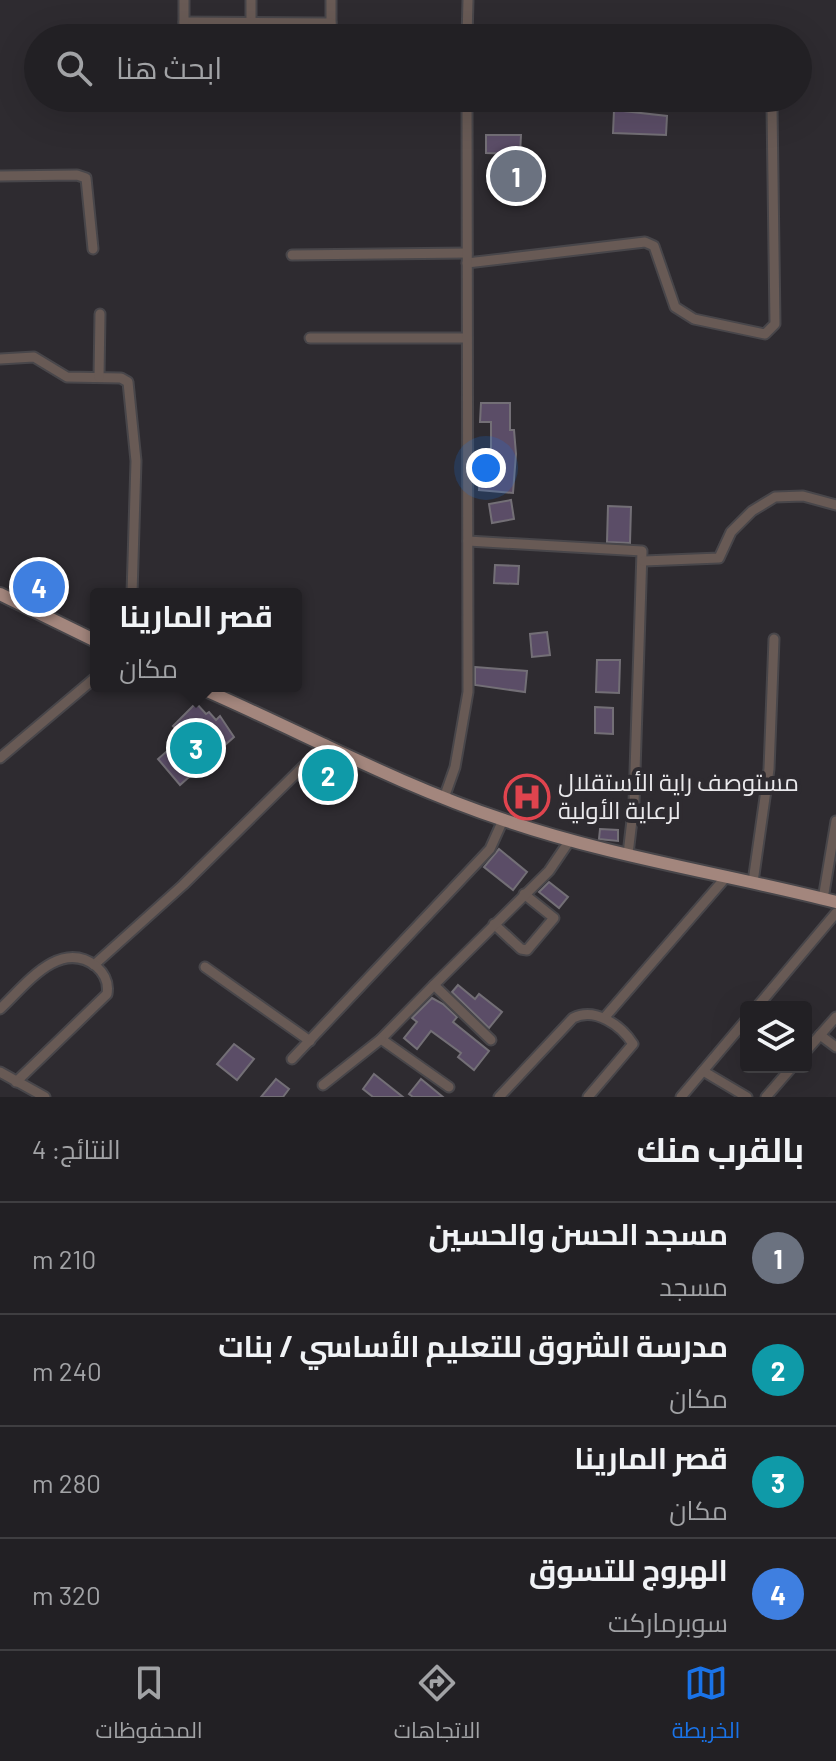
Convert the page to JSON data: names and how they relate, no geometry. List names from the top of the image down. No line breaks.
{"places":{"hospital":["مستوصف راية الأستقلال لرعاية الأولية"]},"page":{"search":"ابحث هنا","pins":["1","4","3","2"],"popup":["قصر المارينا","مكان"],"heading":["بالقرب منك","النتائج: 4"],"list":[{"mark":"1","name":"مسجد الحسن والحسين","note":"مسجد","value":"210 m"},{"mark":"2","name":"مدرسة الشروق للتعليم الأساسي / بنات","note":"مكان","value":"240 m"},{"mark":"3","name":"قصر المارينا","note":"مكان","value":"280 m"},{"mark":"4","name":"الهروج للتسوق","note":"سوبرماركت","value":"320 m"}],"nav":["الخريطة","الاتجاهات","المحفوظات"]}}
